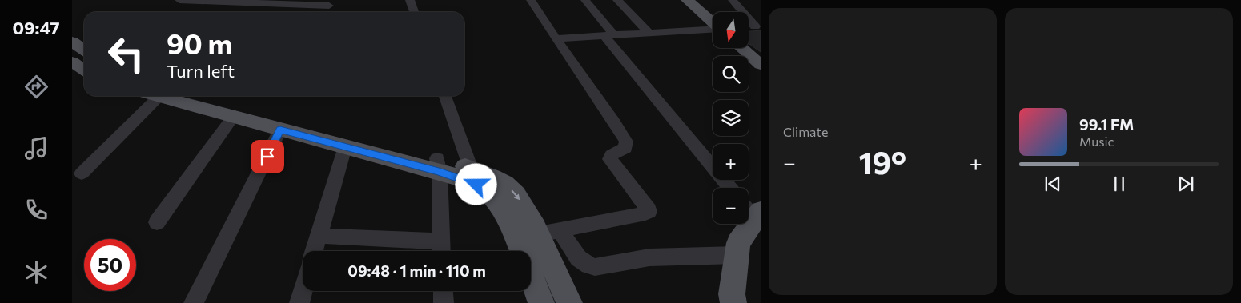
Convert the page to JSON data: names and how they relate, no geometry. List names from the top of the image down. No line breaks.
{"north":"bottom","page":{"tabs":"09:47","tile":"Climate","map_buttons":["+","−"],"turn":["90 m","Turn left"],"song":["99.1 FM","Music"],"heat":["−","19°","+"],"limit":"50","trip":"09:48 · 1 min · 110 m"}}
